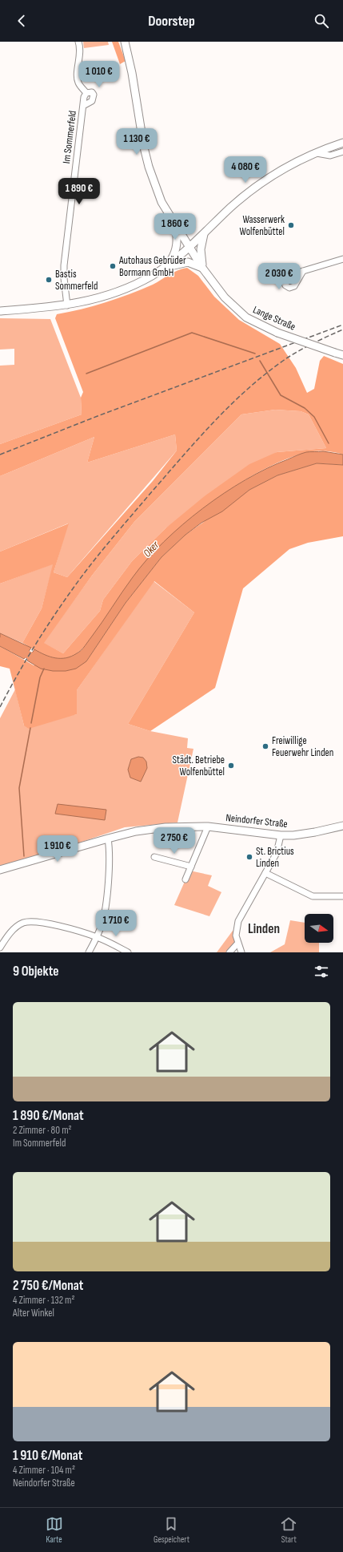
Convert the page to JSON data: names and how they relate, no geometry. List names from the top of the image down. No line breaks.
{"streets":{"main road":["Lange Straße","Neindorfer Straße"],"street":["Im Sommerfeld"]},"districts":["Linden"],"water":["Oker"],"places":["Wasserwerk Wolfenbüttel","Autohaus Gebrüder Bormann GmbH","Bastis Sommerfeld","Freiwillige Feuerwehr Linden","Städt. Betriebe Wolfenbüttel","St. Brictius Linden"],"north":"right","page":{"header":"Doorstep","price":["1 010 €","1 130 €","4 080 €","1 890 €","1 860 €","2 030 €","2 750 €","1 910 €","1 710 €"],"heading":"9 Objekte","list":[{"name":"1 890 €/Monat","note":"2 Zimmer · 80 m² · Im Sommerfeld"},{"name":"2 750 €/Monat","note":"4 Zimmer · 132 m² · Alter Winkel"},{"name":"1 910 €/Monat","note":"4 Zimmer · 104 m² · Neindorfer Straße"}],"tabs":["Karte","Gespeichert","Start"]}}
